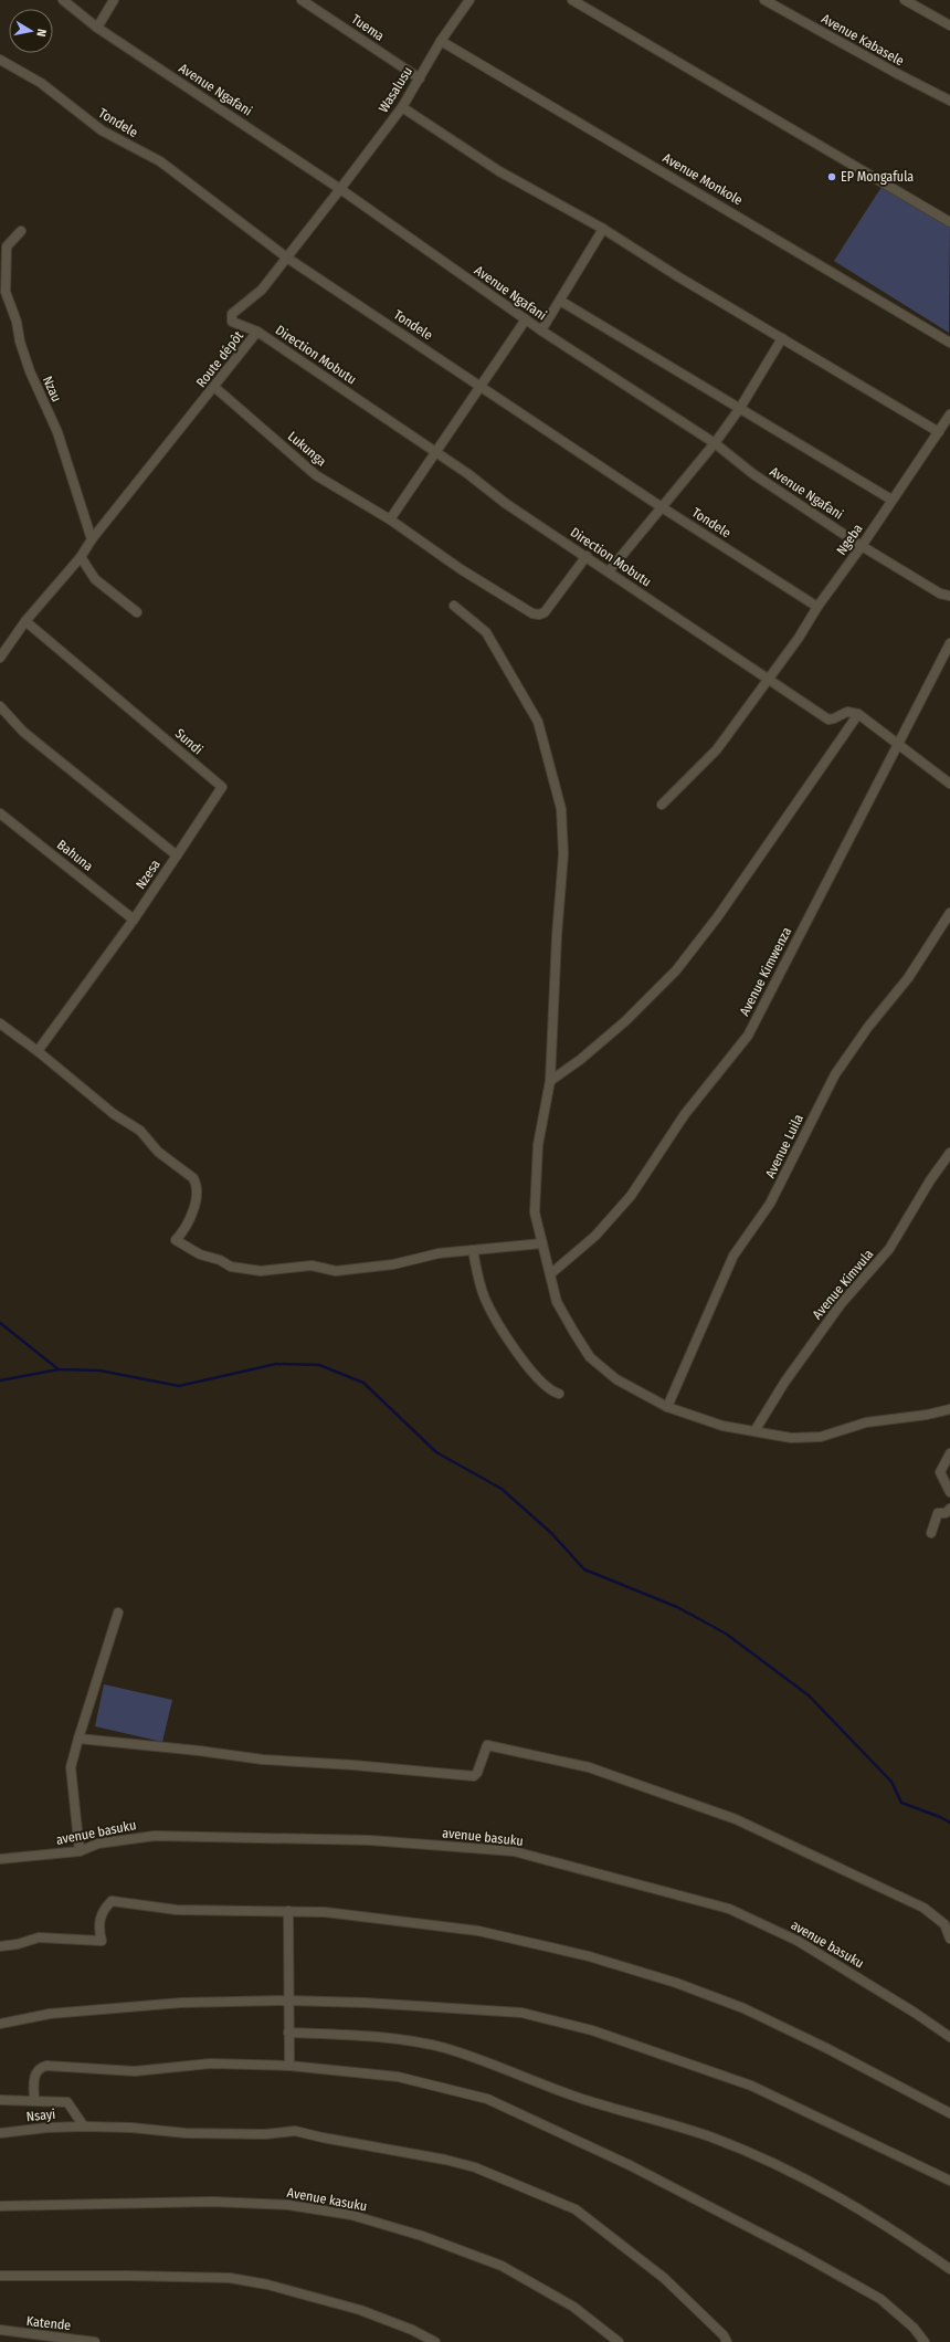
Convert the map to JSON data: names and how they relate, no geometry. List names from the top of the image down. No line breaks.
{"streets":{"street":["Tuema","Avenue Kabasele","Avenue Ngafani","Wasalusu","Tondele","Avenue Monkole","Direction Mobutu","Route dépôt","Nzau","Lukunga","Ngeba","Sundi","Bahuna","Nzesa","Avenue Kimwenza","Avenue Luila","Avenue Kimvula","avenue basuku","Nsayi","Avenue kasuku","Katende"]},"crossings":[["Tuema","Wasalusu"],["Avenue Ngafani","Wasalusu"],["Avenue Ngafani","Route dépôt"],["Avenue Ngafani","Ngeba"],["Wasalusu","Avenue Monkole"],["Wasalusu","Route dépôt"],["Tondele","Route dépôt"],["Tondele","Ngeba"],["Direction Mobutu","Route dépôt"],["Direction Mobutu","Lukunga"],["Direction Mobutu","Ngeba"],["Route dépôt","Nzau"],["Route dépôt","Lukunga"],["Sundi","Nzesa"],["Bahuna","Nzesa"]],"places":["EP Mongafula"],"north":"right"}
